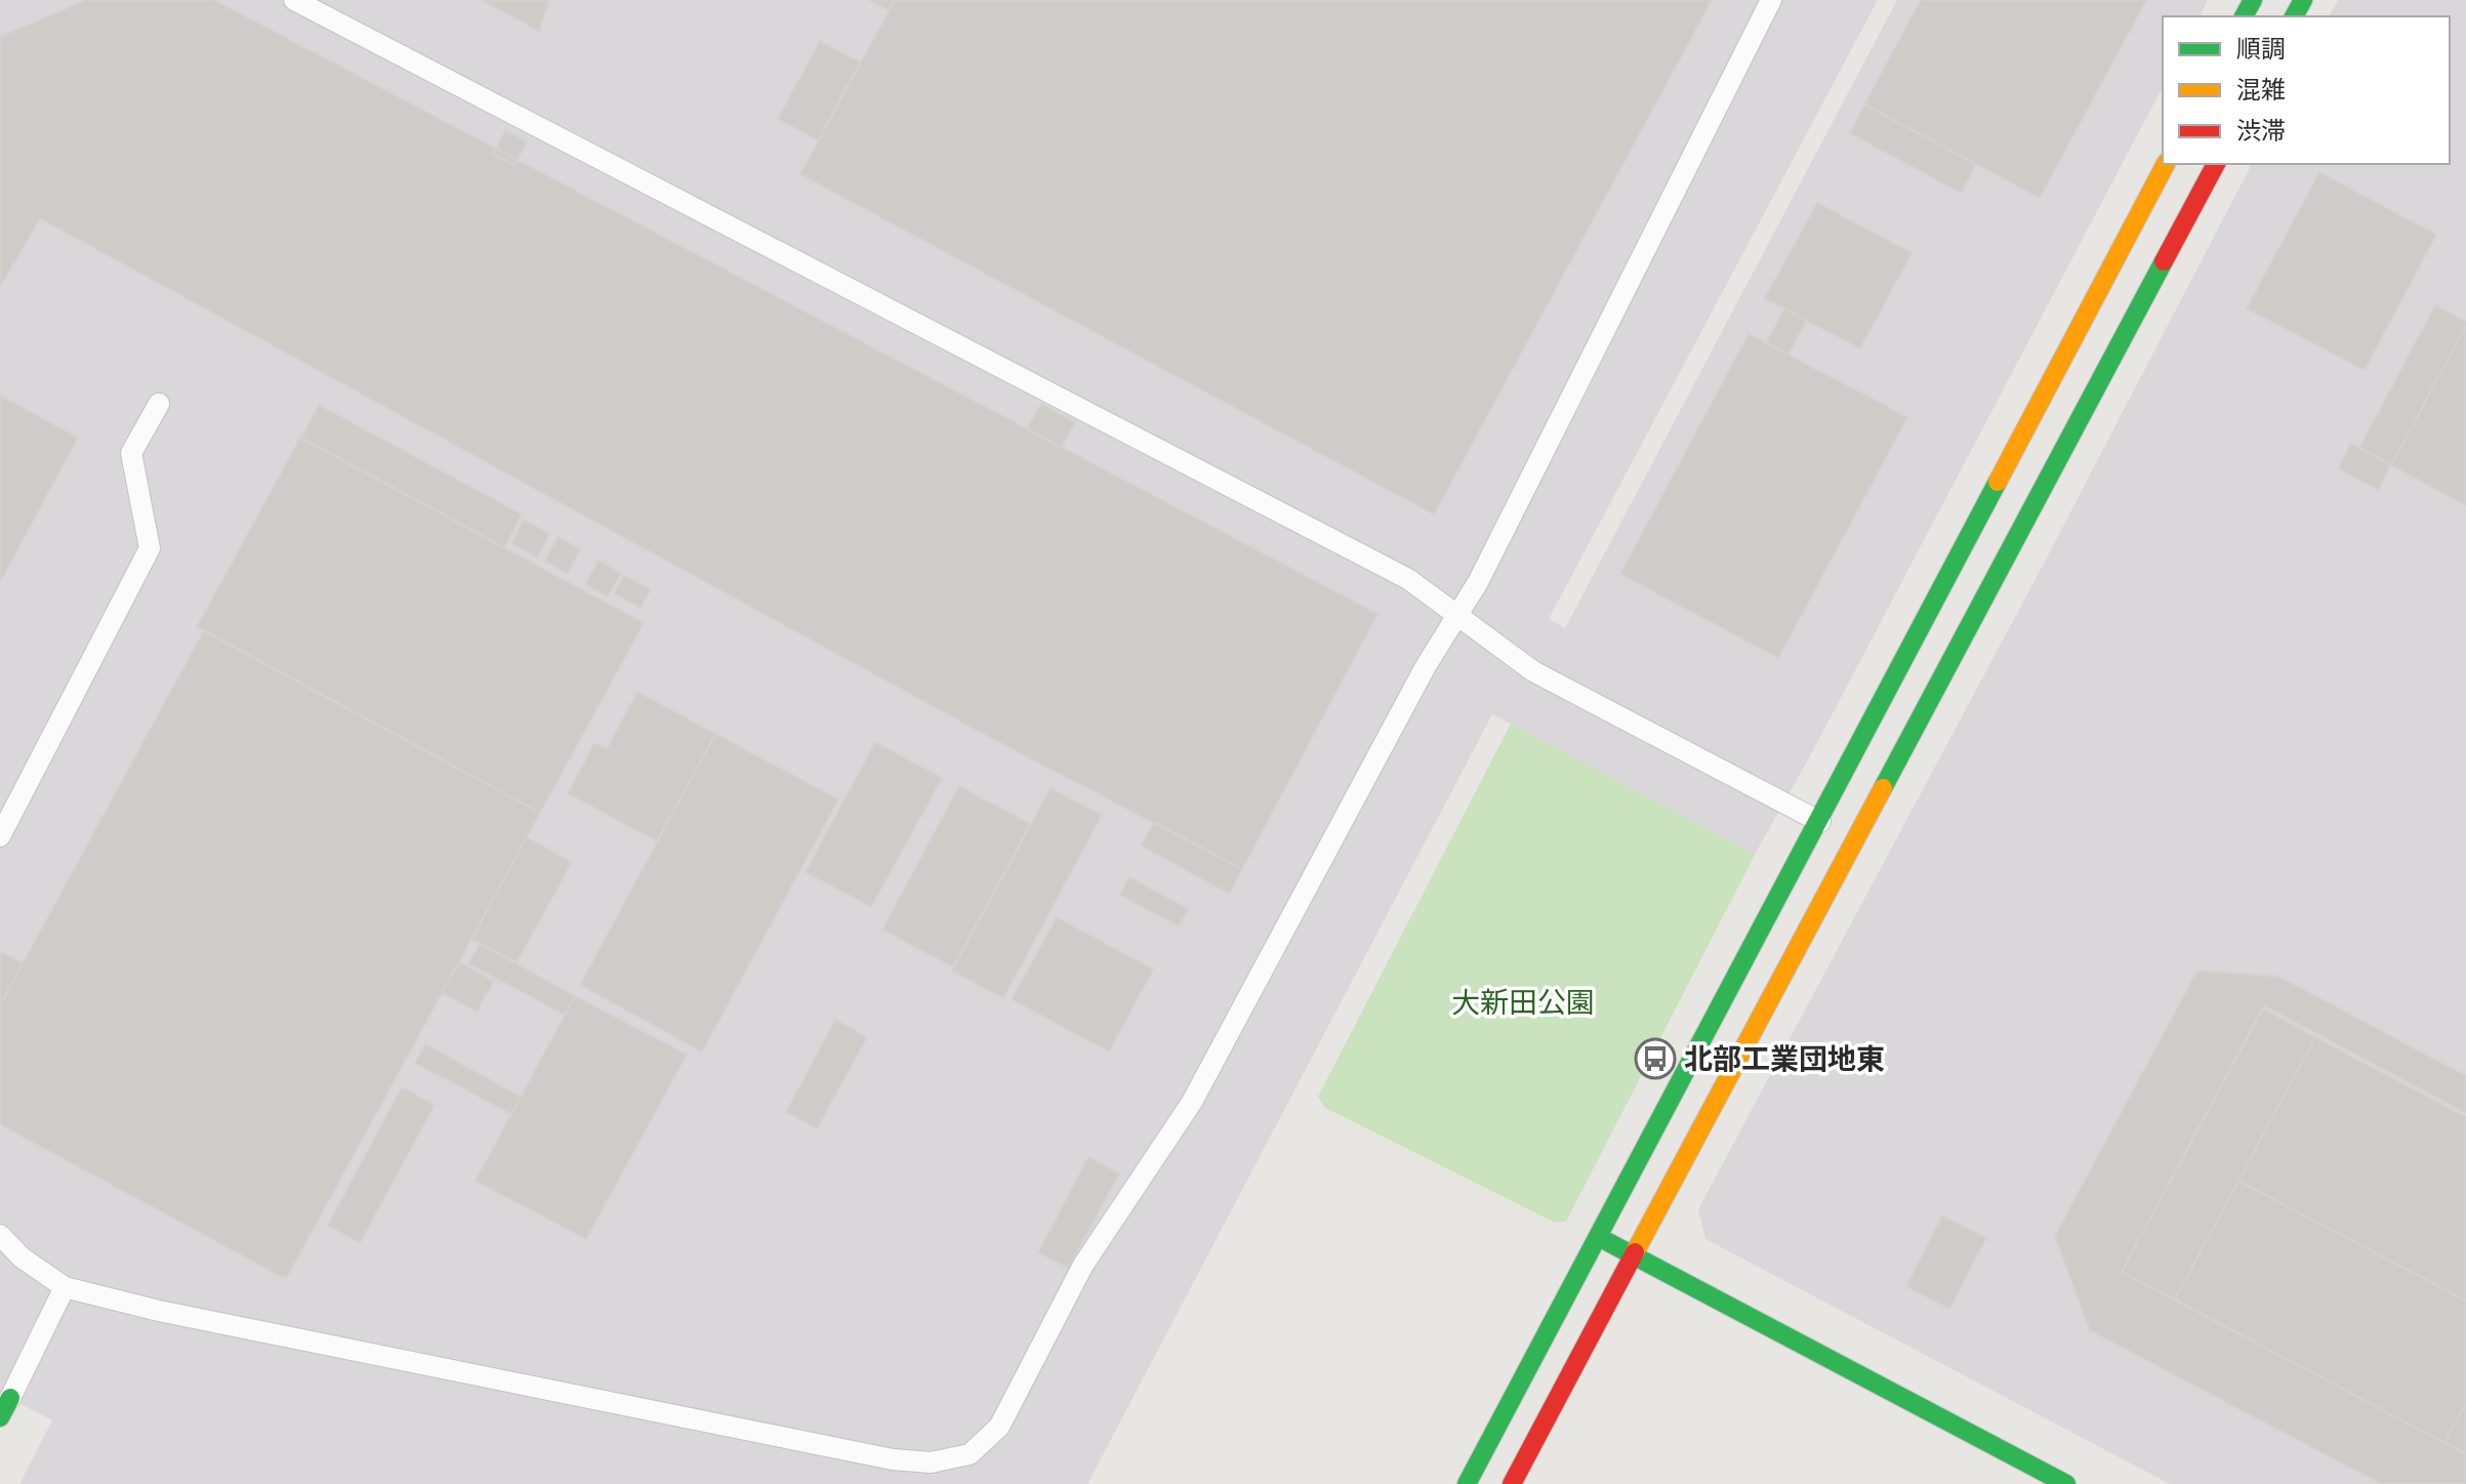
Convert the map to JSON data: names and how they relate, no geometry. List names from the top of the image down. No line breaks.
{"parks":["大新田公園"],"places":{"bus stop":["北部工業団地東"]},"legend":["順調","混雑","渋滞"]}
